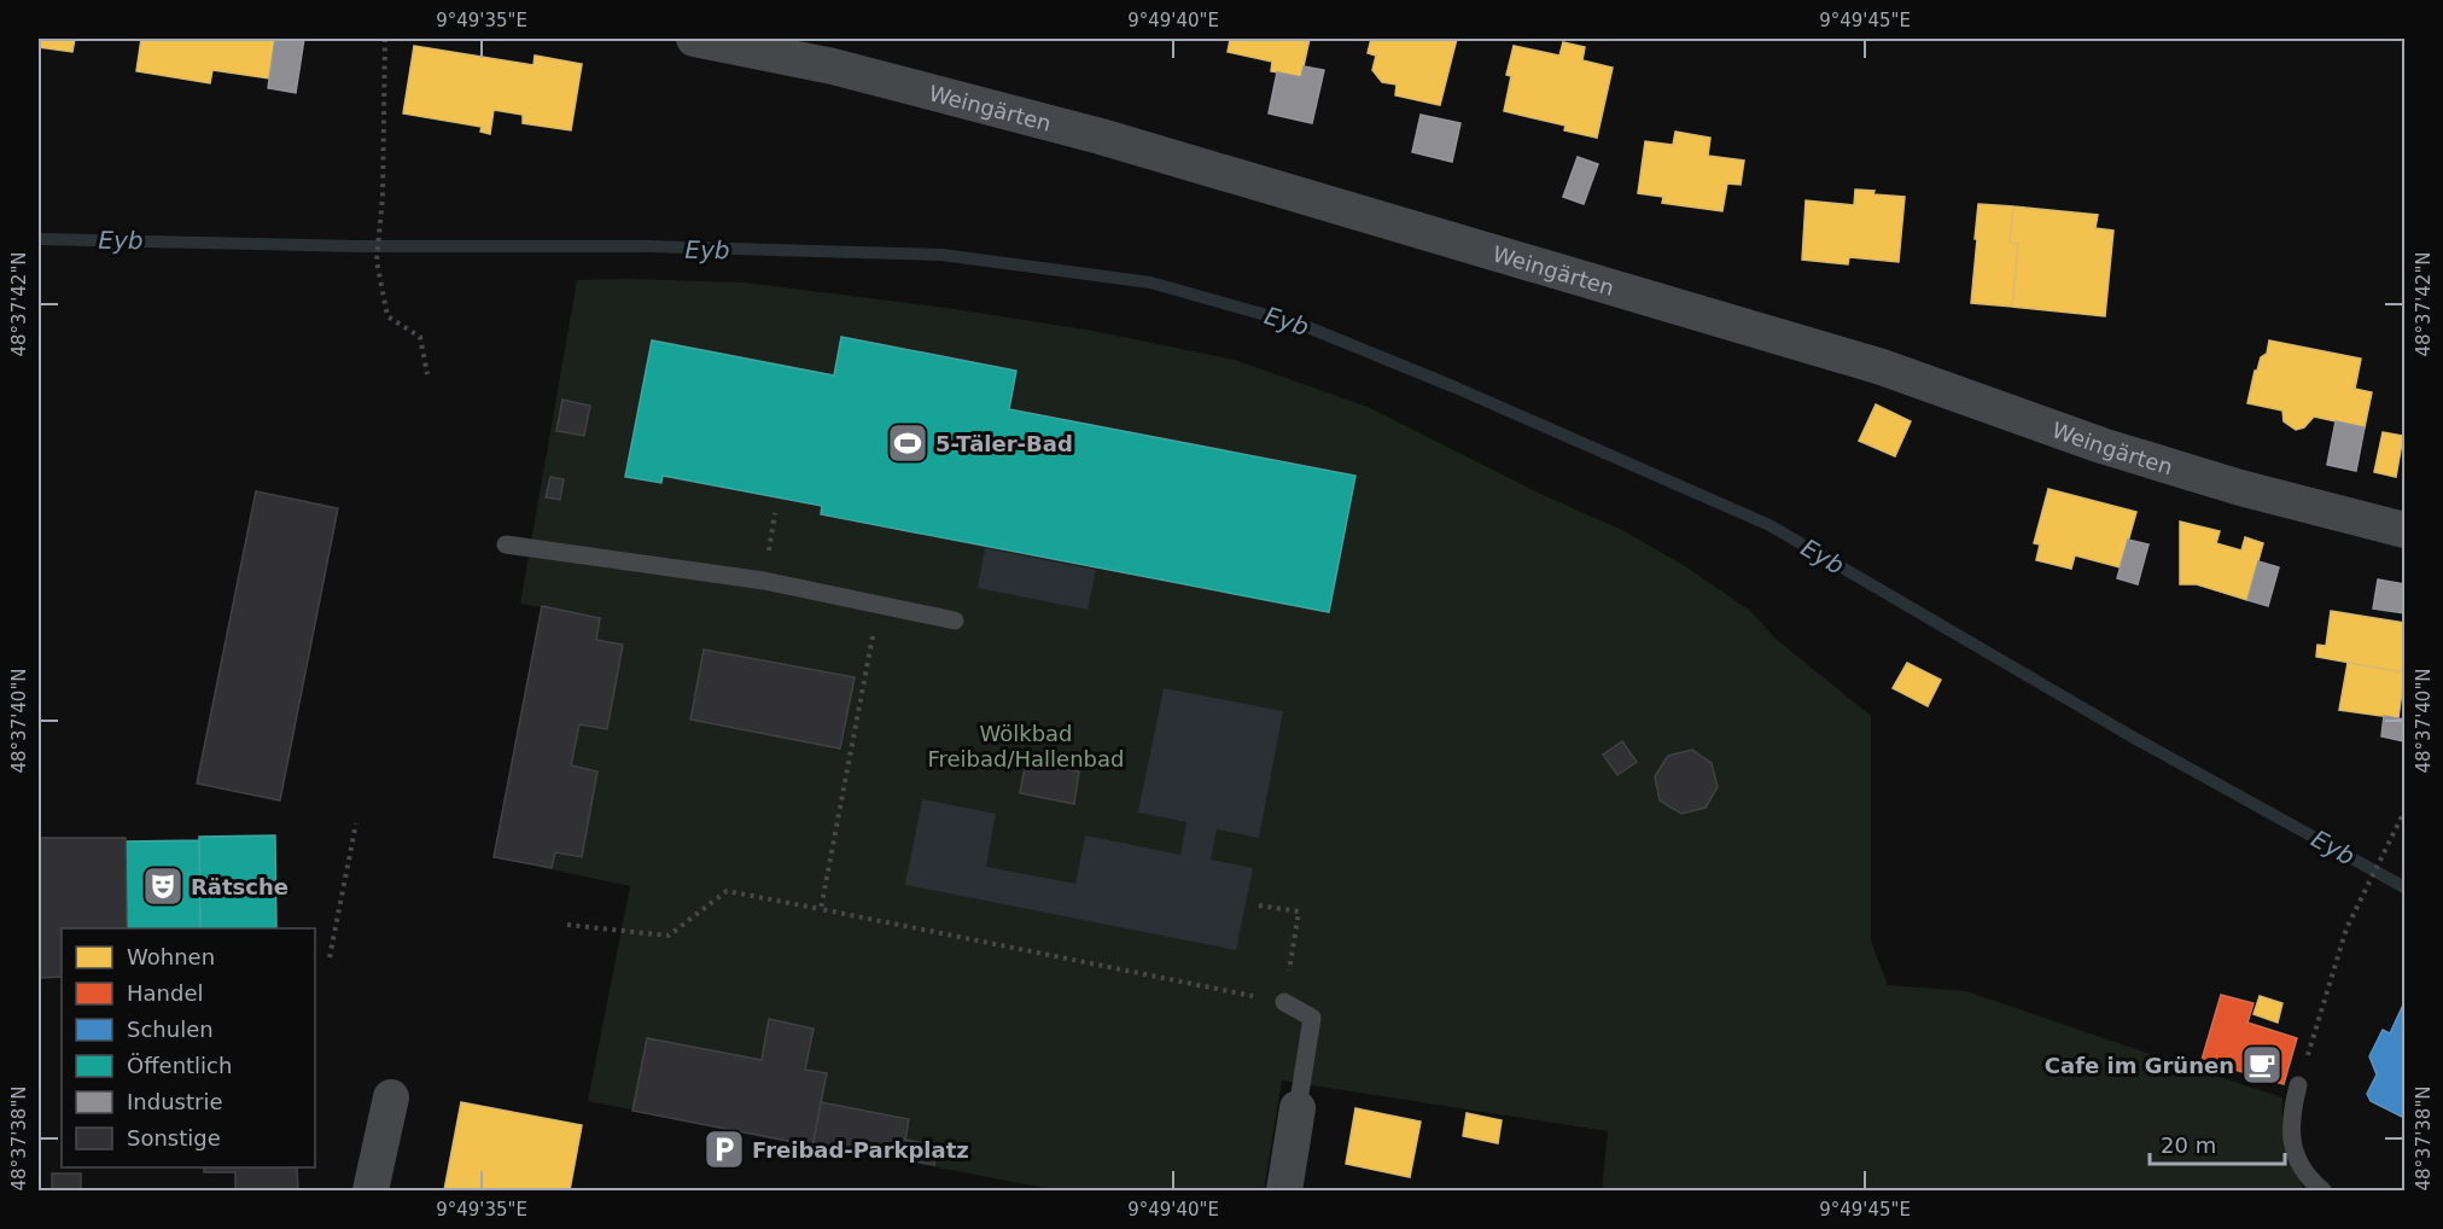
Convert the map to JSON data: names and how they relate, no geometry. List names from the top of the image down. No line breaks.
{"streets":{"street":["Weingärten"]},"water":["Eyb"],"parks":["Wölkbad Freibad/Hallenbad"],"places":{"sports":["5-Täler-Bad"],"theatre":["Rätsche"],"cafe":["Cafe im Grünen"],"parking":["Freibad-Parkplatz"]},"legend":["Wohnen","Handel","Schulen","Öffentlich","Industrie","Sonstige"],"scale_bar":"20 m","coordinates":["9°49'35\"E","9°49'40\"E","9°49'45\"E","48°37'42\"N","48°37'40\"N","48°37'38\"N"]}
